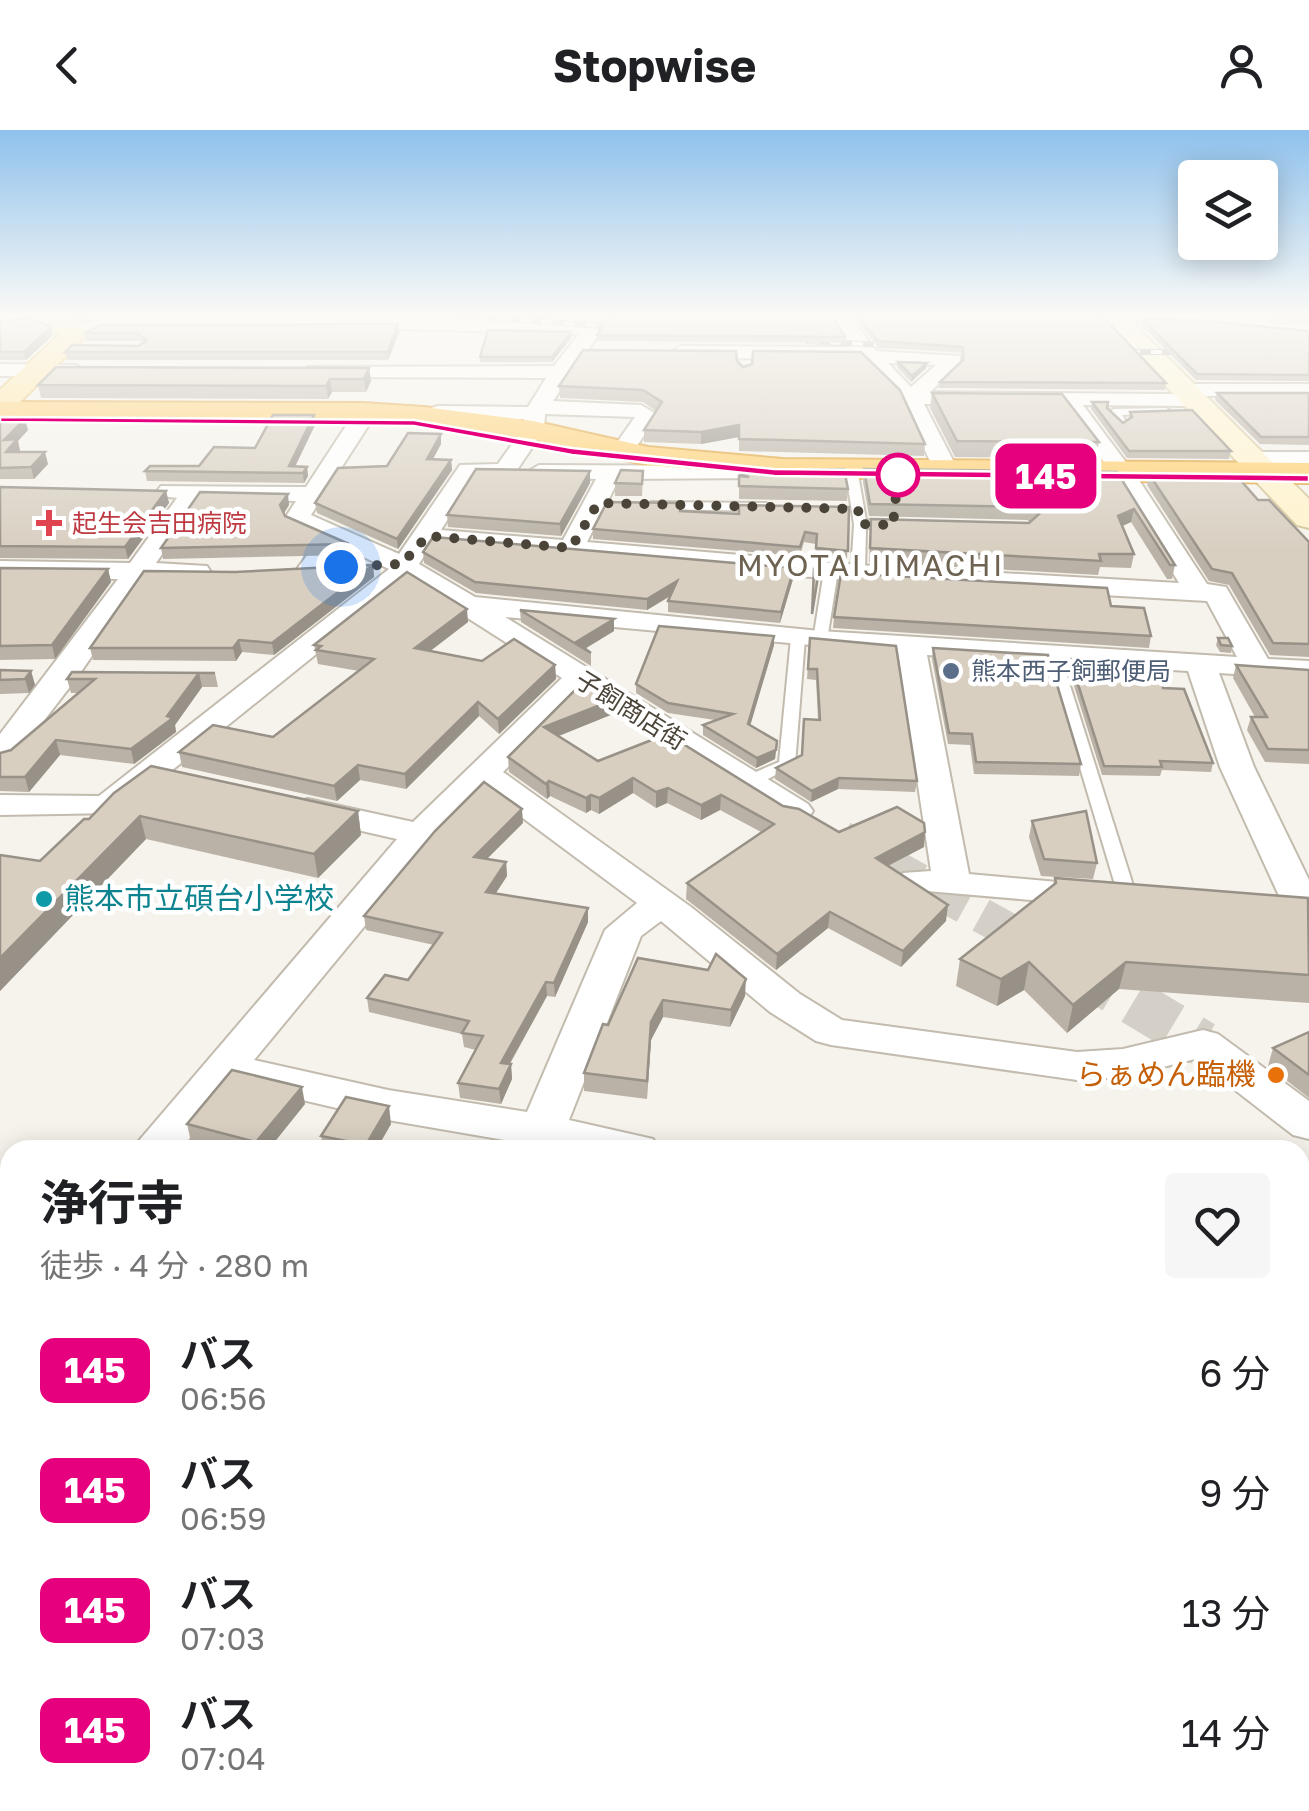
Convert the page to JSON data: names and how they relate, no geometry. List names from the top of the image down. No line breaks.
{"streets":{"street":["子飼商店街"]},"districts":["MYOTAIJIMACHI"],"places":{"health":["起生会吉田病院"],"other":["熊本西子飼郵便局","熊本市立碩台小学校","らぁめん臨機"]},"lines":["bus line 145"],"page":{"header":"Stopwise","on_map":"145","heading":["浄行寺","徒歩 · 4 分 · 280 m"],"list":[{"mark":"145","name":"バス","note":"06:56","value":"6 分"},{"mark":"145","name":"バス","note":"06:59","value":"9 分"},{"mark":"145","name":"バス","note":"07:03","value":"13 分"},{"mark":"145","name":"バス","note":"07:04","value":"14 分"}]}}
